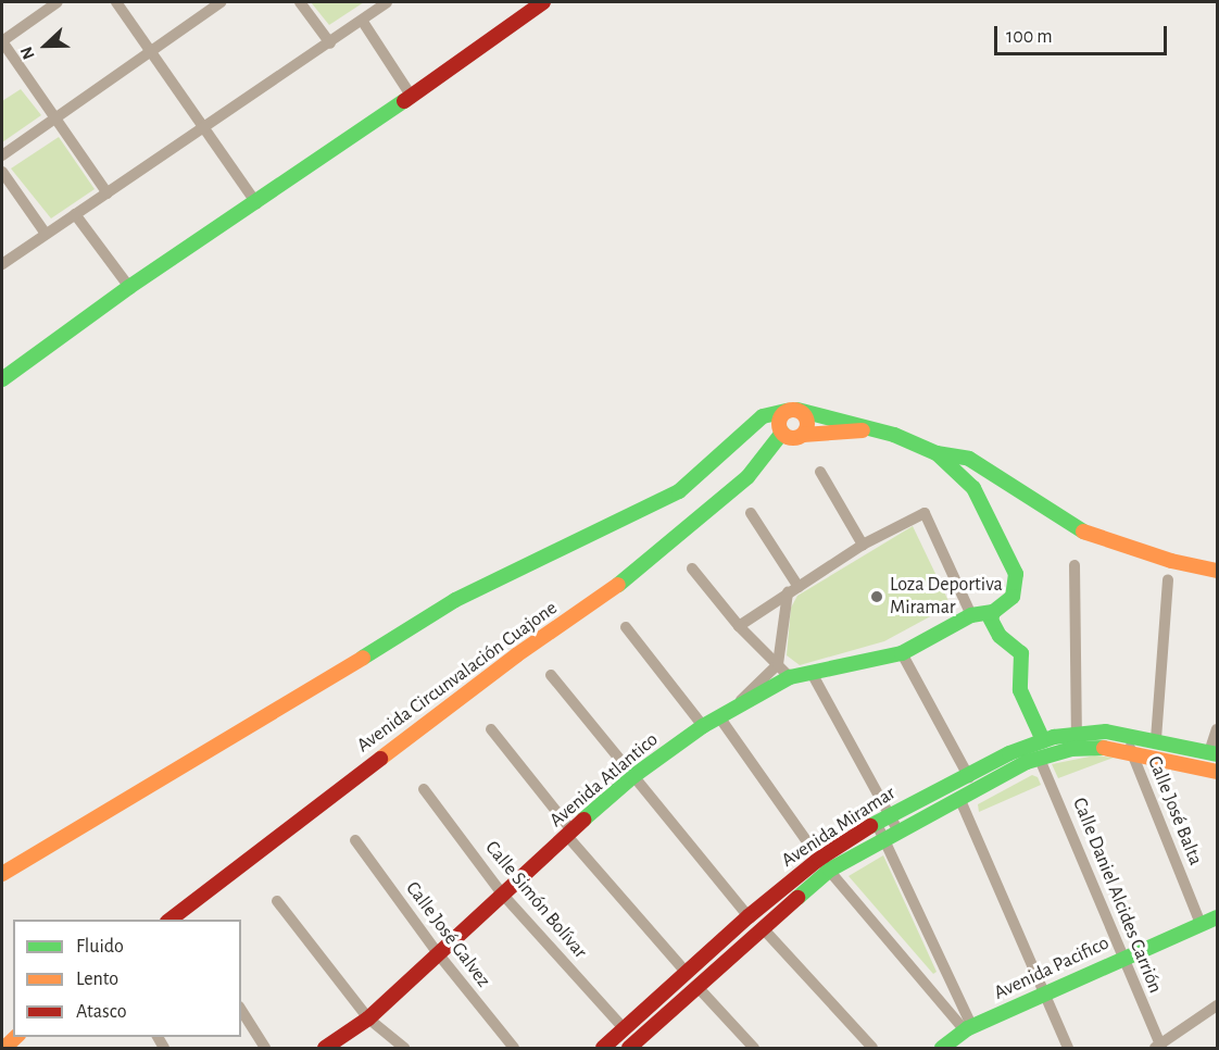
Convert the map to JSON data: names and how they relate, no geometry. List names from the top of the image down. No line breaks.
{"streets":{"main road":["Avenida Circunvalación Cuajone","Avenida Atlantico","Avenida Miramar","Avenida Pacifico"],"street":["Calle José Balta","Calle Daniel Alcides Carrión","Calle Simón Bolívar","Calle José Galvez"]},"crossings":[["Avenida Atlantico","Calle Simón Bolívar"],["Avenida Atlantico","Calle José Galvez"],["Calle José Balta","Avenida Miramar"],["Calle José Balta","Avenida Pacifico"],["Avenida Miramar","Calle Daniel Alcides Carrión"],["Avenida Miramar","Calle Simón Bolívar"],["Calle Daniel Alcides Carrión","Avenida Pacifico"]],"places":["Loza Deportiva Miramar"],"legend":["Fluido","Lento","Atasco"],"scale_bar":"100 m","north":"left"}
